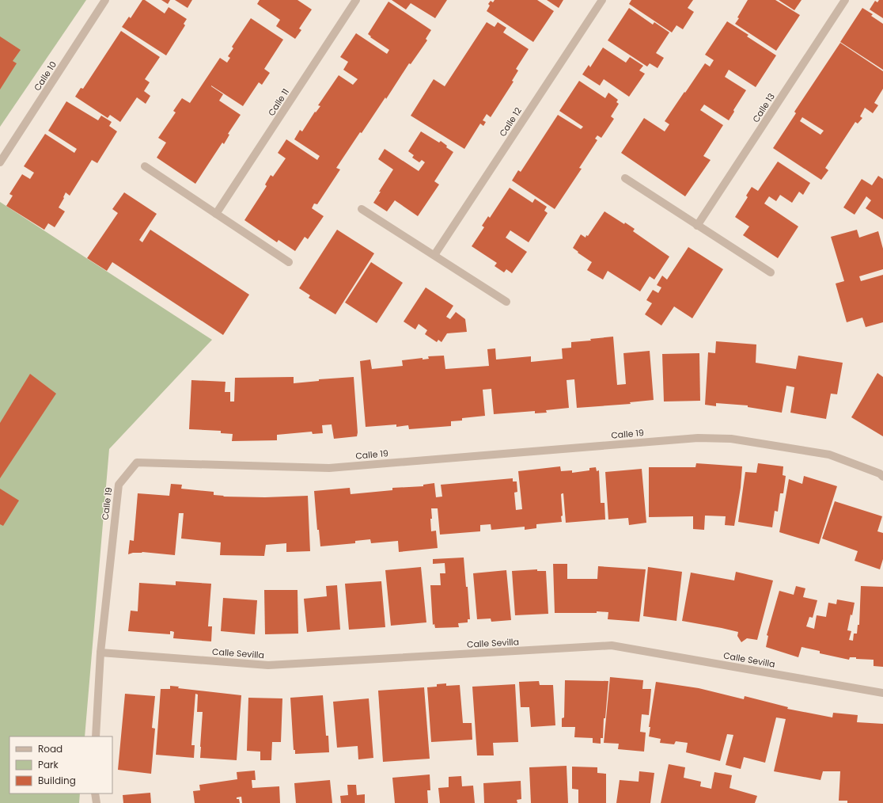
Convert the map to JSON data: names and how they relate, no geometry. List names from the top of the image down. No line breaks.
{"streets":{"street":["Calle 10","Calle 11","Calle 13","Calle 12","Calle 19","Calle Sevilla"]},"crossings":[["Calle 19","Calle Sevilla"]],"legend":["Road","Park","Building"]}
